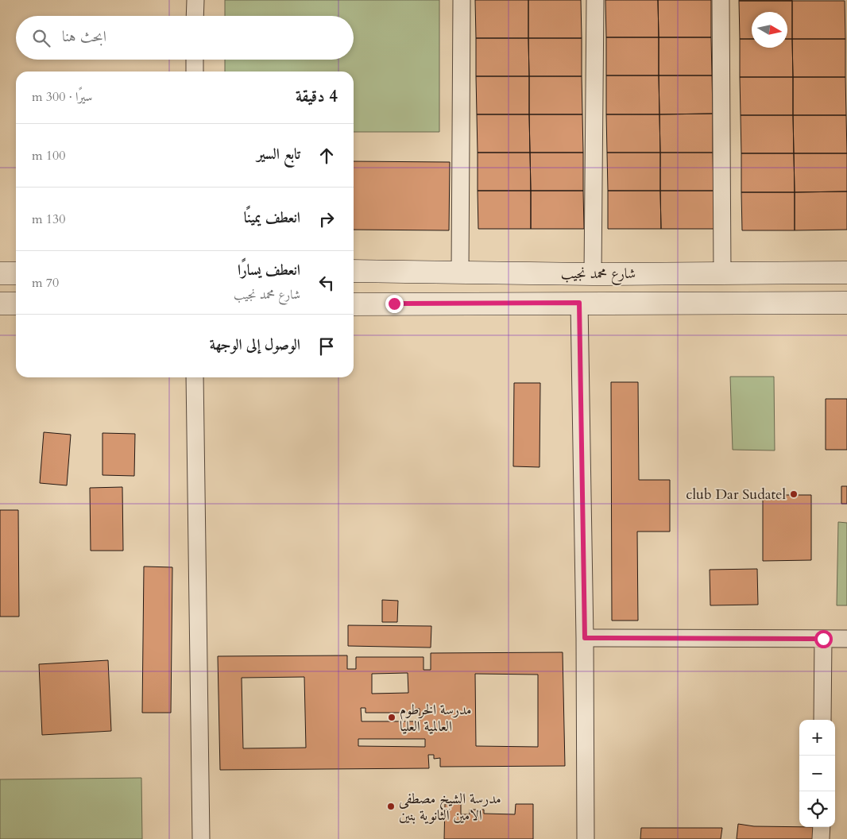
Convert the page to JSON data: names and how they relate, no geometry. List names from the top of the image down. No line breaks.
{"streets":{"main road":["شارع محمد نجيب"]},"places":["club Dar Sudatel","مدرسة الخرطوم العالمية العليا","مدرسة الشيخ مصطفى الامين الثانوية بنين"],"north":"right","page":{"search":"ابحث هنا","heading":["4 دقيقة","سيرًا · 300 m"],"list":[["تابع السير","100 m"],["انعطف يمينًا","130 m"],["انعطف يسارًا","شارع محمد نجيب","70 m"],"الوصول إلى الوجهة"],"map_buttons":["+","−"]}}
